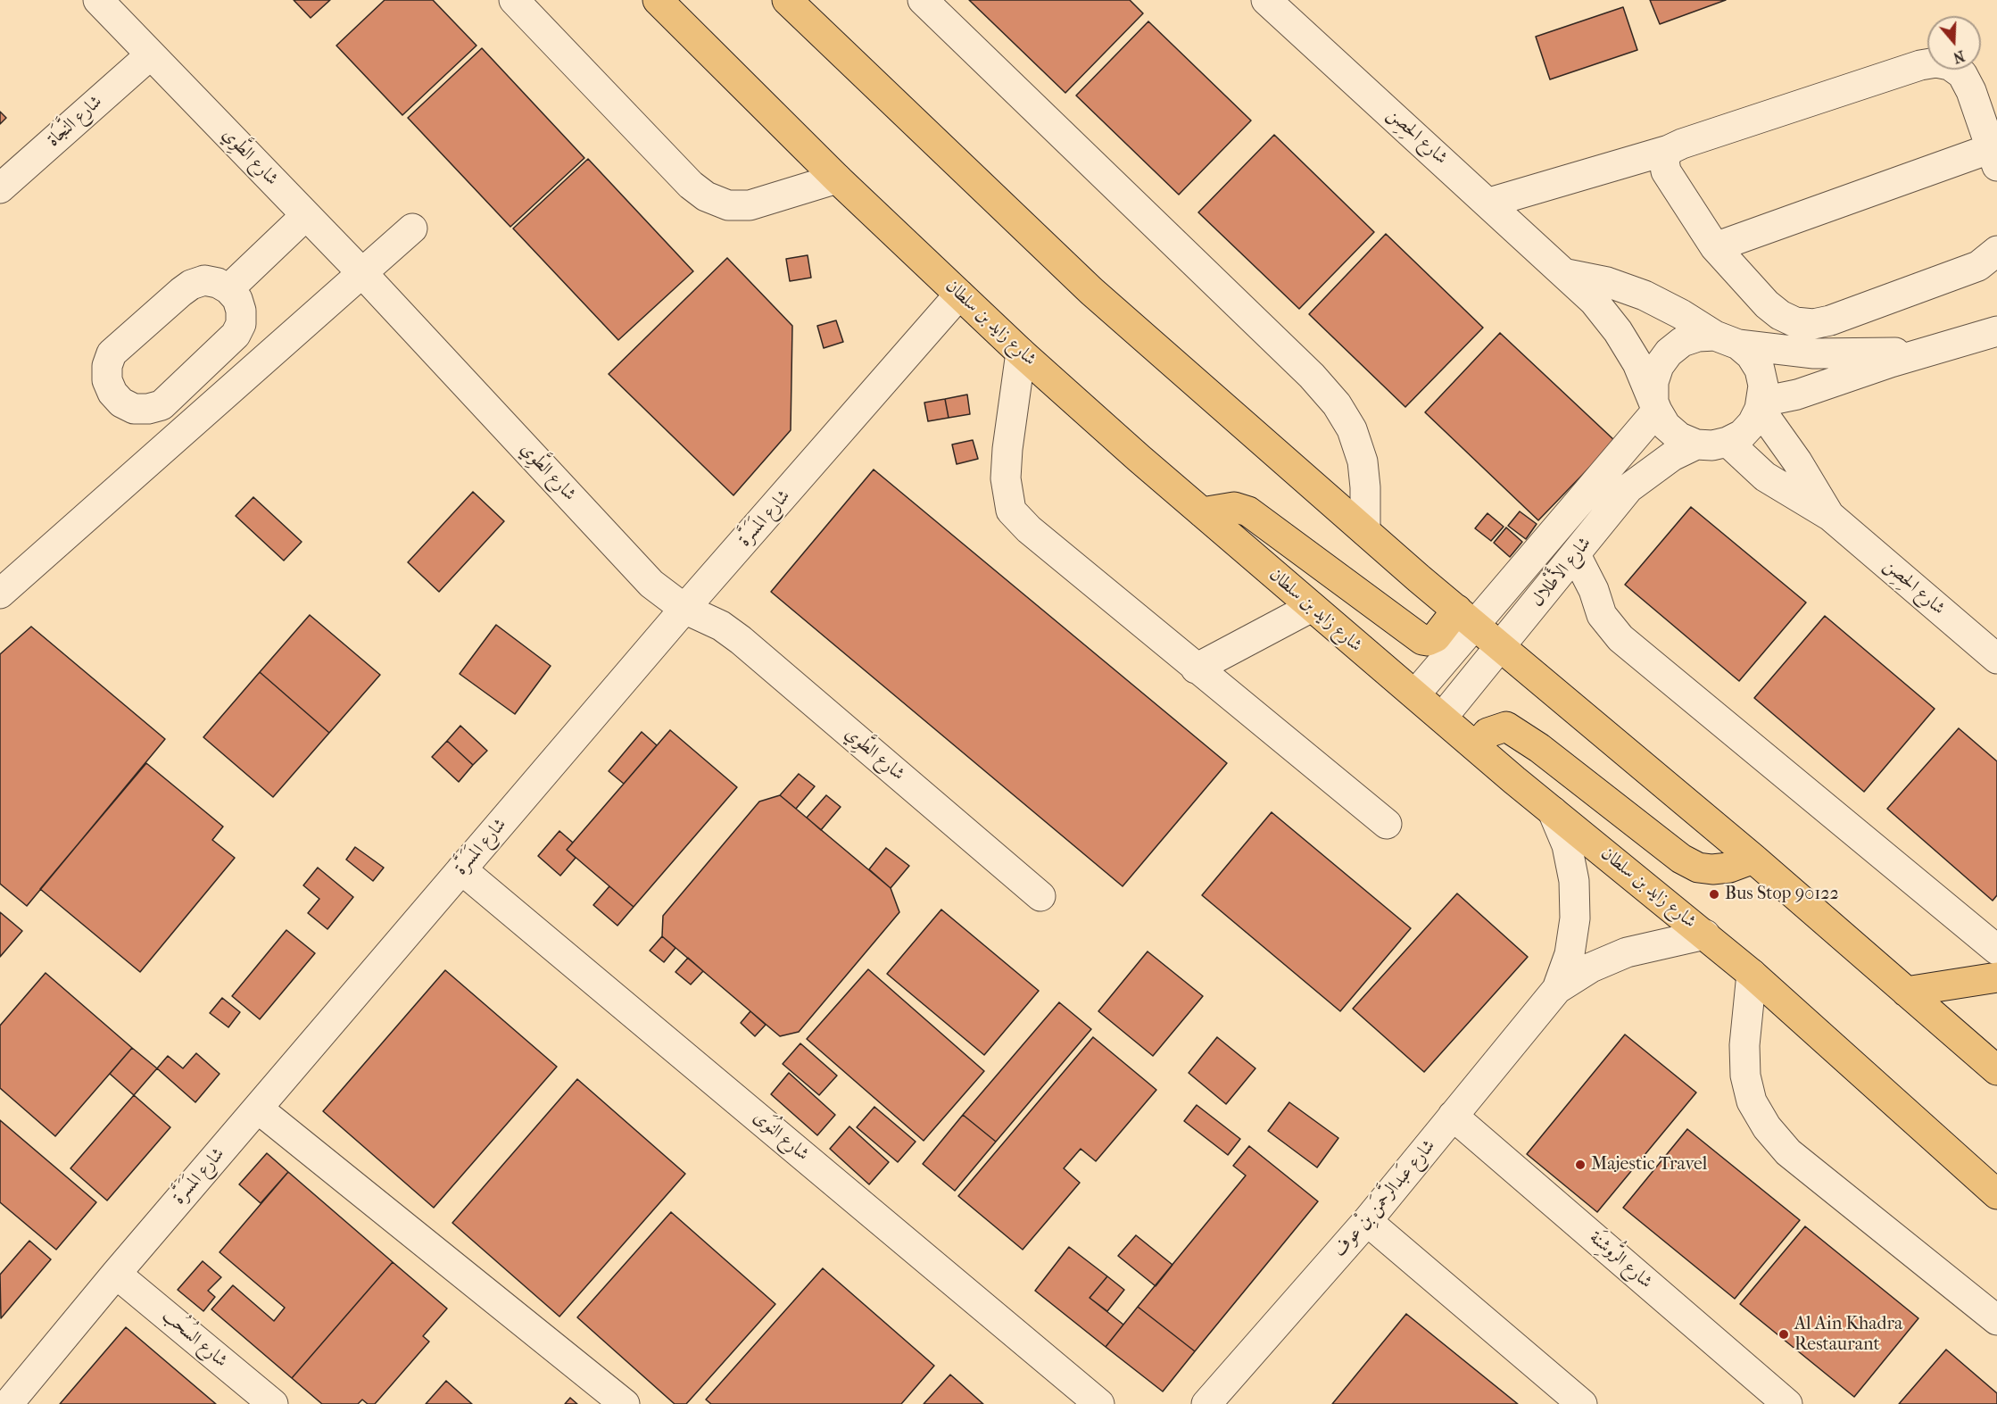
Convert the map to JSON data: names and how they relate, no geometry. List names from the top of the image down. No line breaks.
{"streets":{"highway":["شارع زايد بن سلطان"],"street":["شارع النَّجَاة","شارع الحِصِن","شارع الطَّوِي","شارع المَسَرَّة","شارع الأَطْلال","شارع النُوَى","شارع عَبدالرَّحمَن بِنْ عوف","شارع الرُّوشِنَة","شارع السُحُب"]},"crossings":[["شارع النَّجَاة","شارع الطَّوِي"],["شارع الحِصِن","شارع الأَطْلال"],["شارع الطَّوِي","شارع المَسَرَّة"],["شارع زايد بن سلطان","شارع المَسَرَّة"],["شارع زايد بن سلطان","شارع الأَطْلال"],["شارع زايد بن سلطان","شارع عَبدالرَّحمَن بِنْ عوف"],["شارع المَسَرَّة","شارع النُوَى"],["شارع المَسَرَّة","شارع السُحُب"],["شارع عَبدالرَّحمَن بِنْ عوف","شارع الرُّوشِنَة"]],"places":["Bus Stop 90122","Majestic Travel","Al Ain Khadra Restaurant"],"north":"bottom"}
